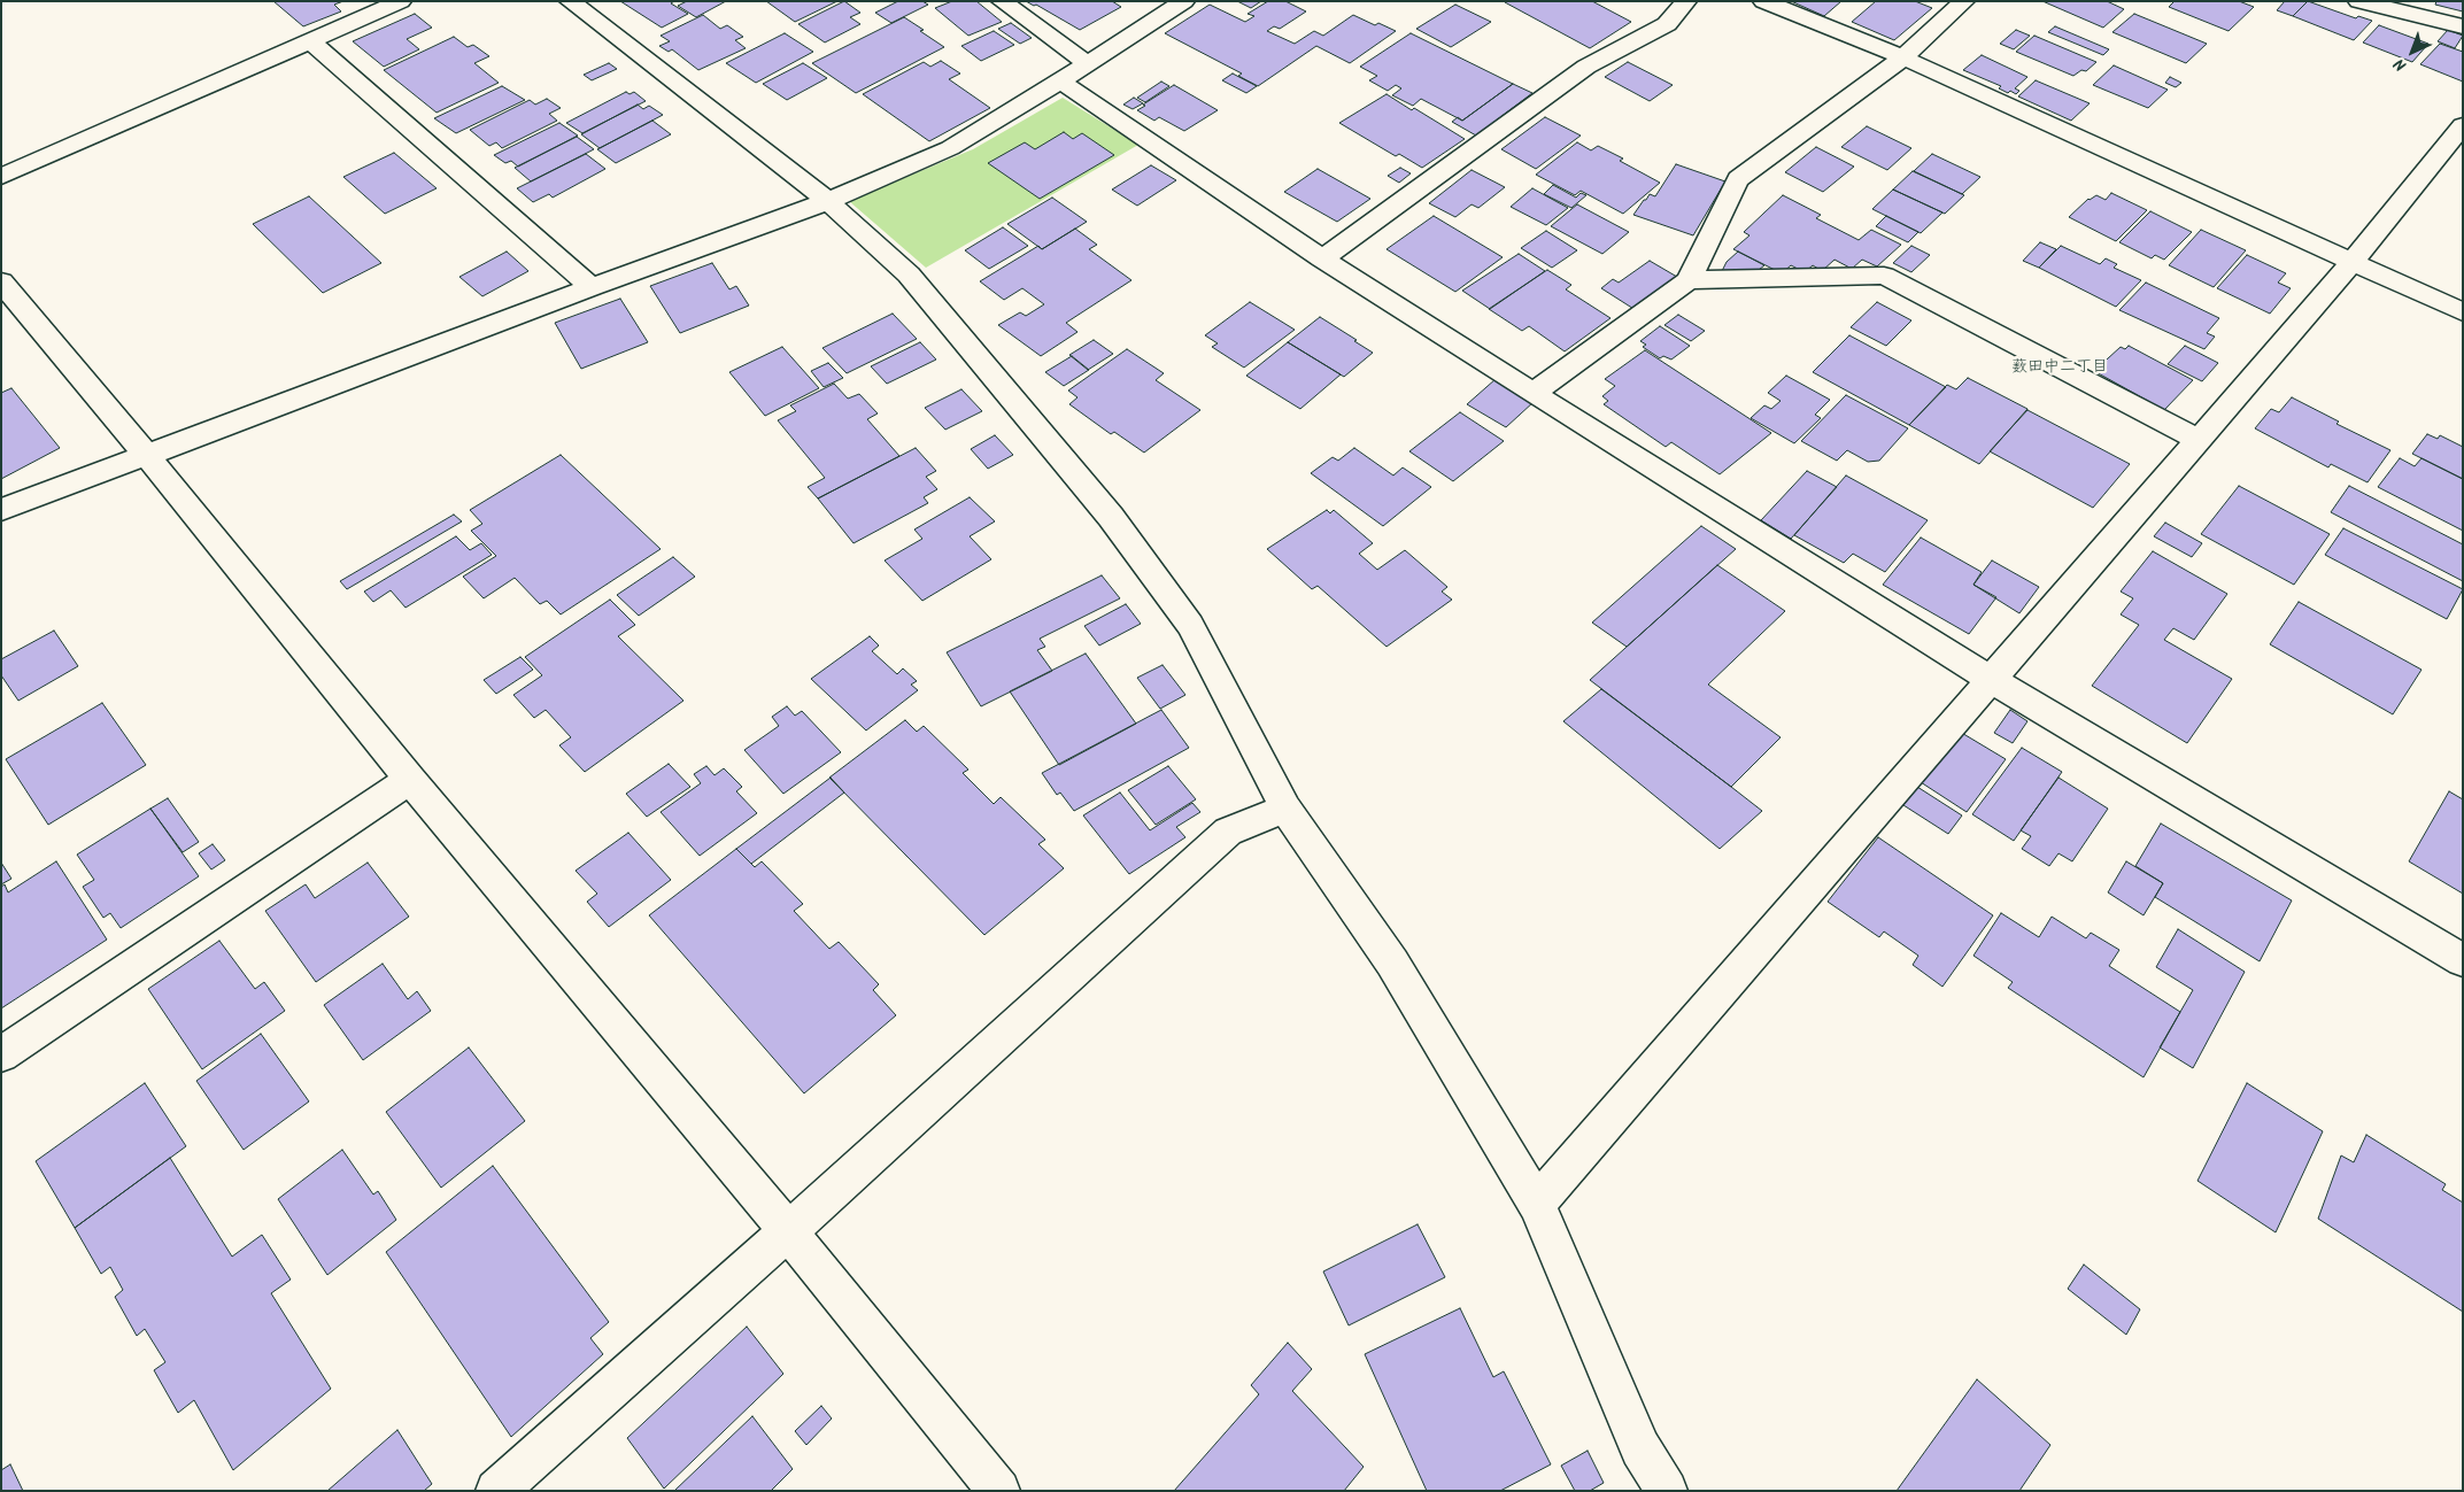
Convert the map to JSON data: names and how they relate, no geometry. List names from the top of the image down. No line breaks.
{"districts":["薮田中二丁目"],"north":"bottom left"}
